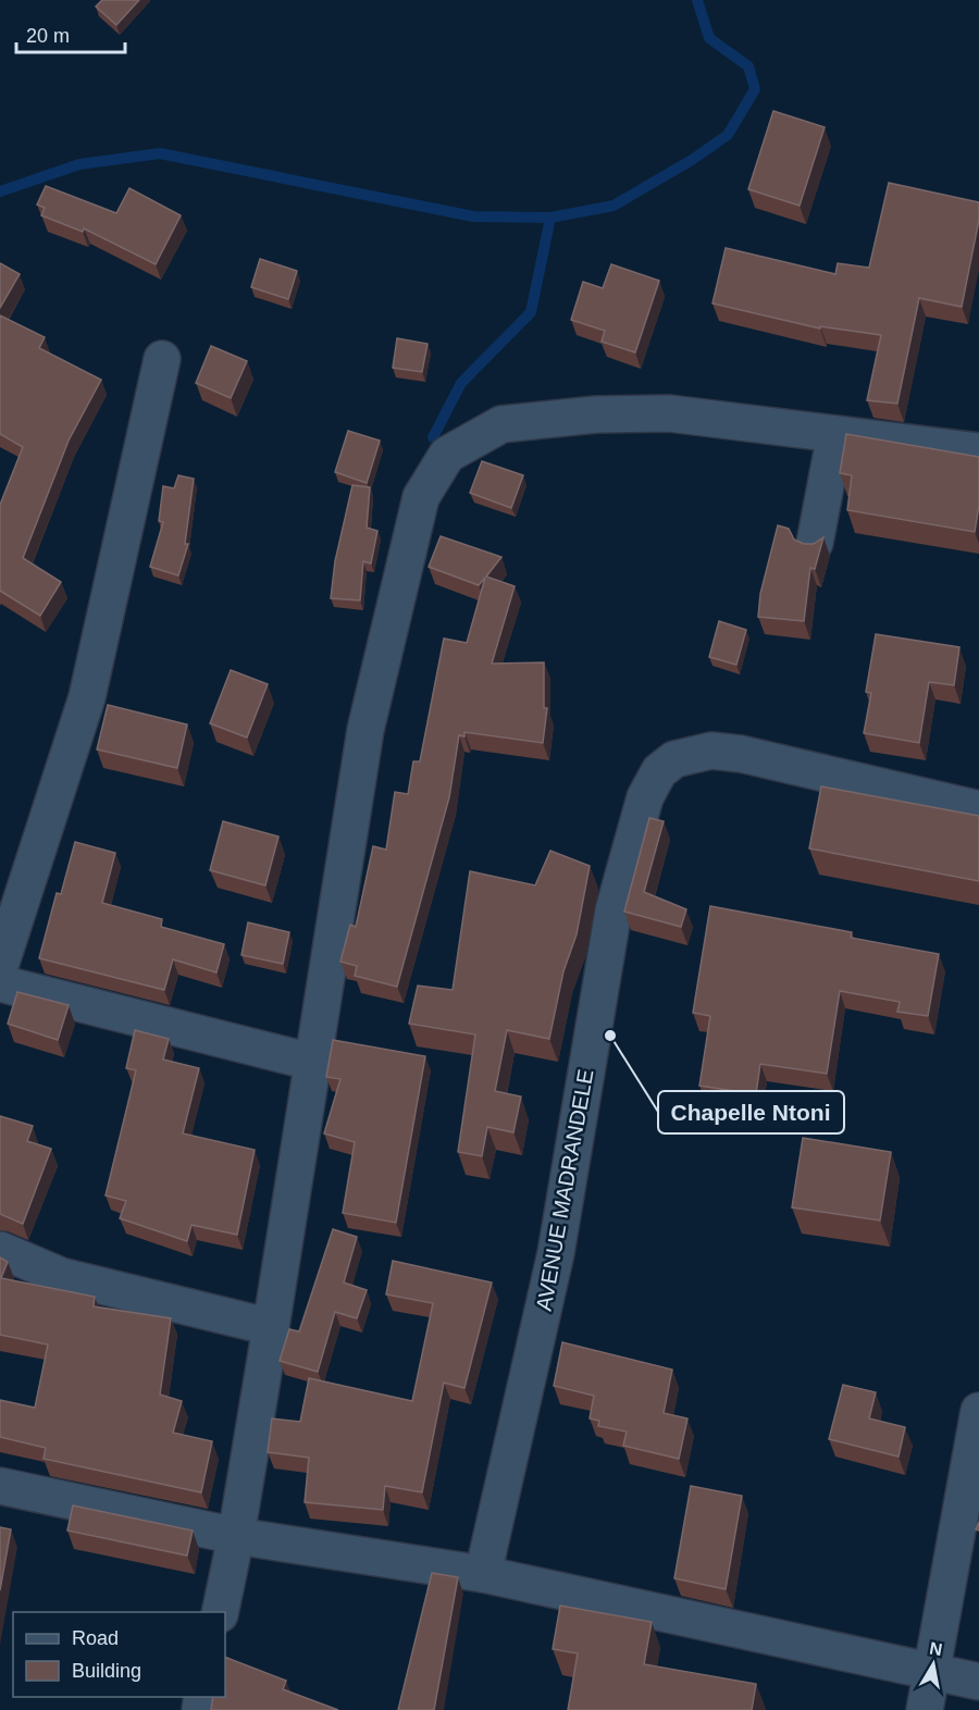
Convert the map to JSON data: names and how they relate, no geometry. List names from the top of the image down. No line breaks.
{"streets":{"street":["AVENUE MADRANDELE"]},"places":["Chapelle Ntoni"],"legend":["Road","Building"],"scale_bar":"20 m","north":"top"}
